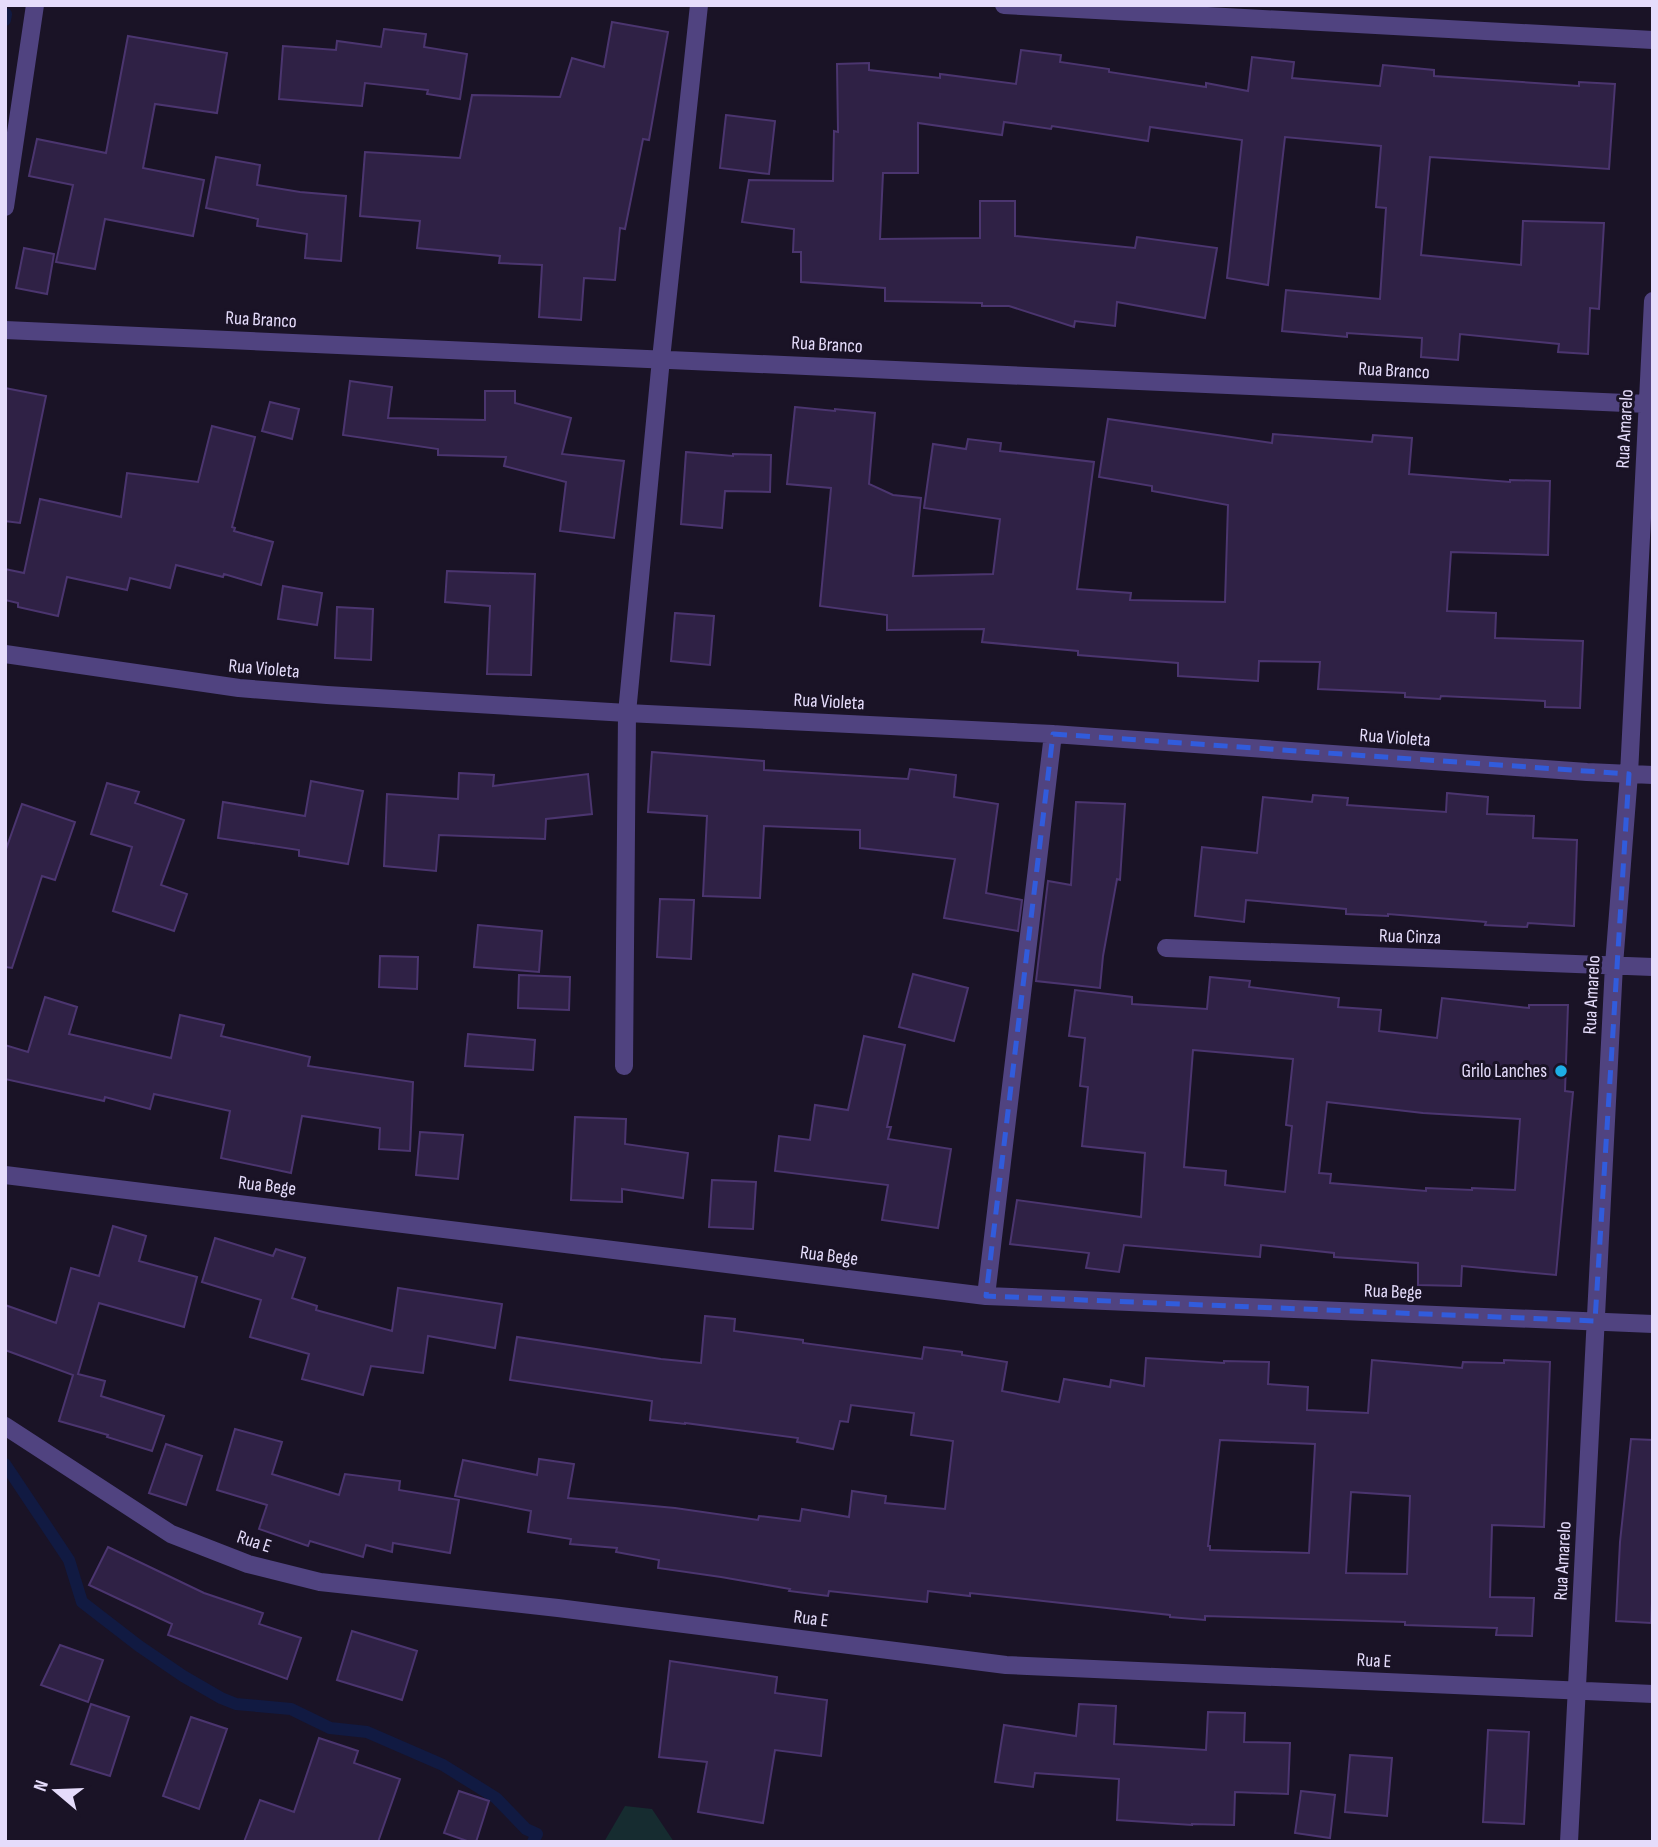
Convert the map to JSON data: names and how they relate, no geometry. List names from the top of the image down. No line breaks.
{"streets":{"street":["Rua Branco","Rua Amarelo","Rua Violeta","Rua Cinza","Rua Bege","Rua E"]},"crossings":[["Rua Branco","Rua Amarelo"],["Rua Amarelo","Rua Violeta"],["Rua Amarelo","Rua Cinza"],["Rua Amarelo","Rua Bege"],["Rua Amarelo","Rua E"]],"places":["Grilo Lanches"],"north":"left"}
